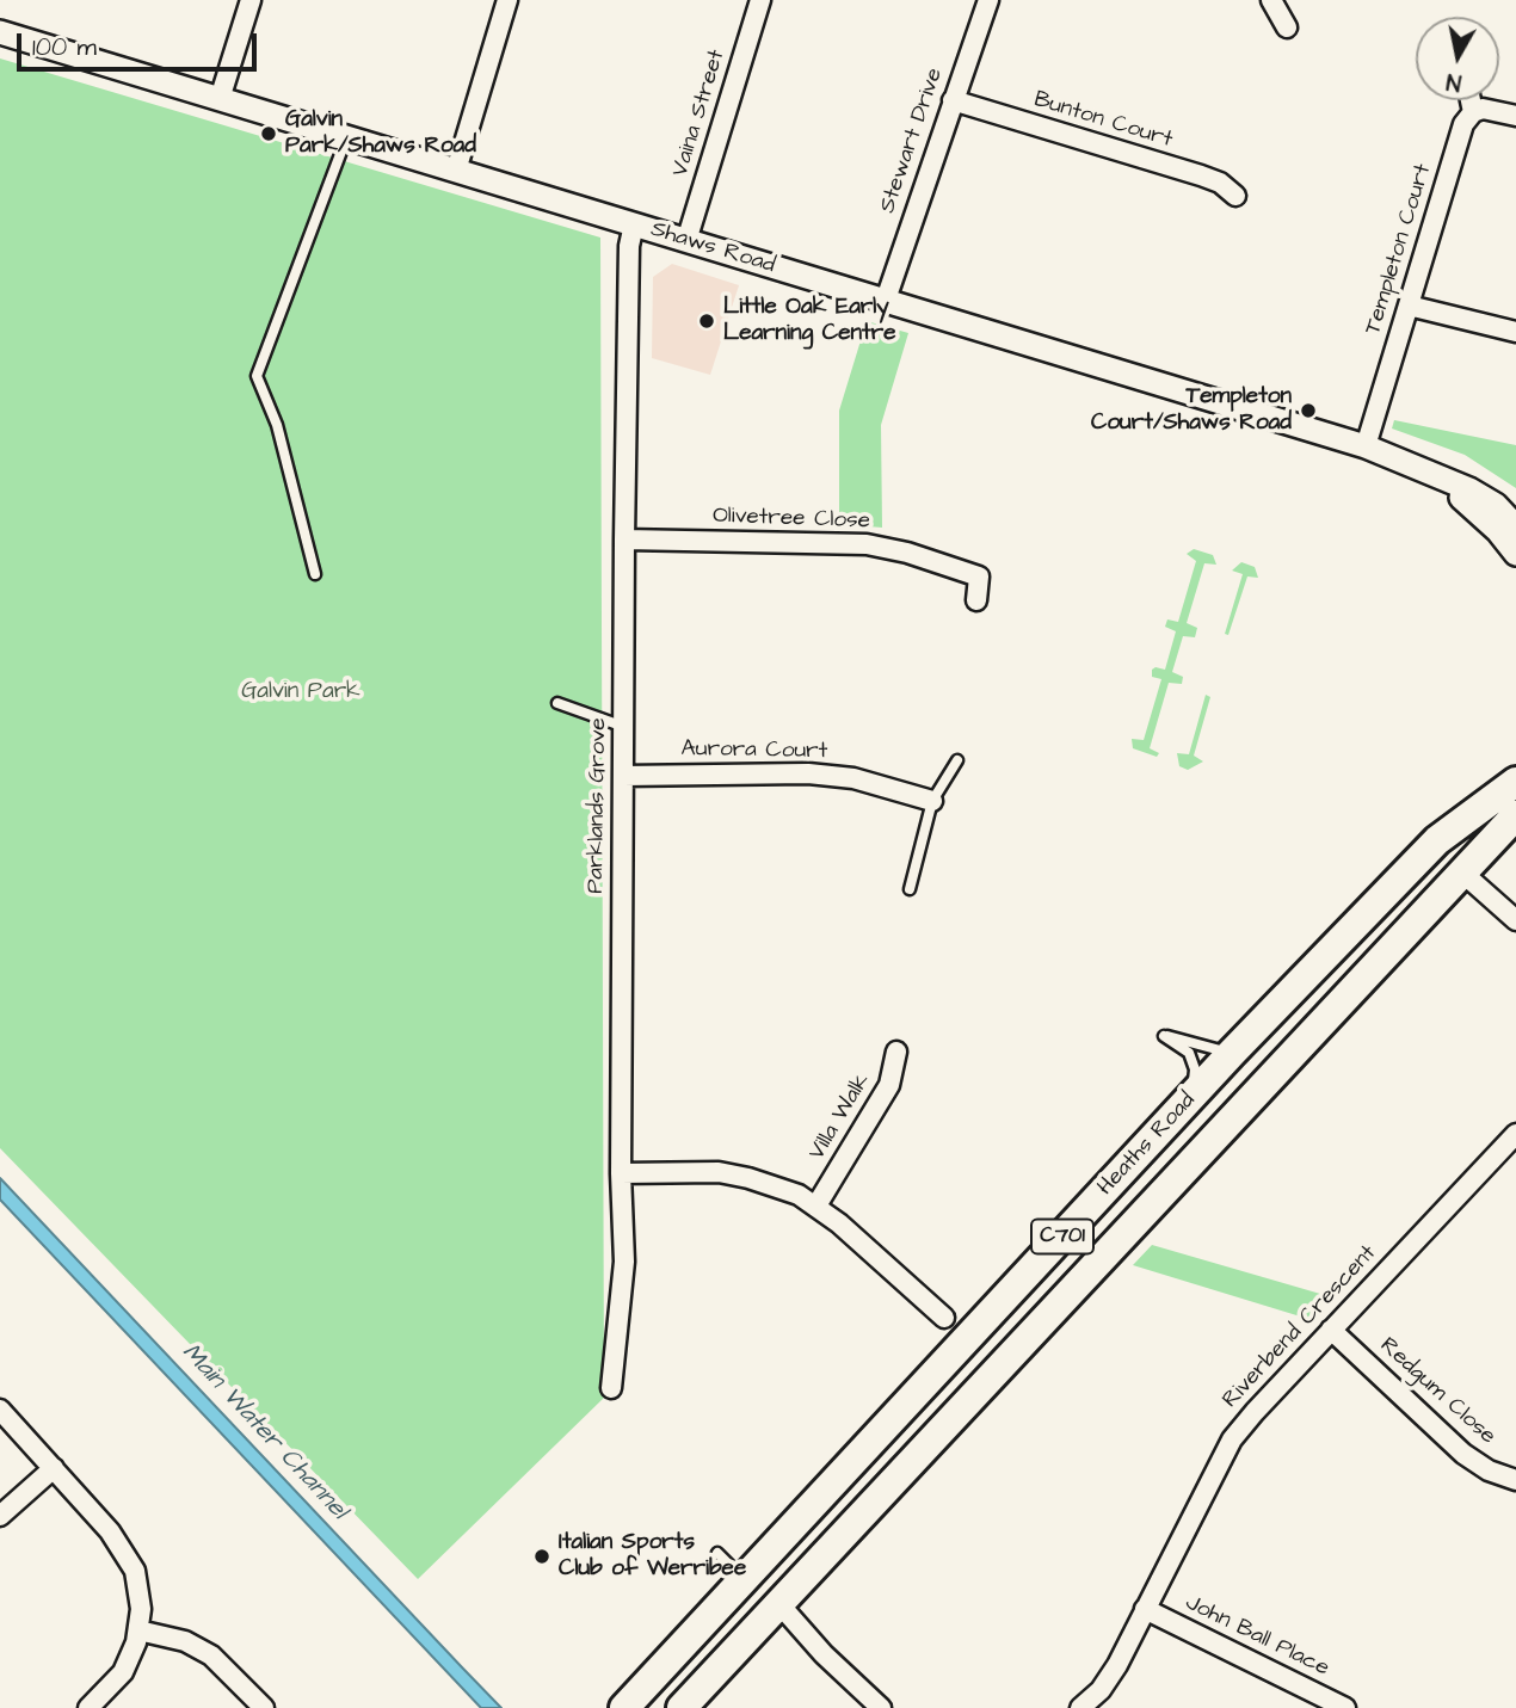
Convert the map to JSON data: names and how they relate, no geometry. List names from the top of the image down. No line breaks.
{"streets":{"main road":["Heaths Road","C701"],"street":["Vaina Street","Bunton Court","Stewart Drive","Shaws Road","Templeton Court","Olivetree Close","Aurora Court","Parklands Grove","Villa Walk","Riverbend Crescent","Redgum Close","John Ball Place"]},"crossings":[["Vaina Street","Shaws Road"],["Bunton Court","Stewart Drive"],["Stewart Drive","Shaws Road"],["Shaws Road","Templeton Court"],["Shaws Road","Parklands Grove"],["Olivetree Close","Parklands Grove"],["Aurora Court","Parklands Grove"],["Riverbend Crescent","Redgum Close"],["Riverbend Crescent","John Ball Place"]],"water":["Main Water Channel"],"parks":["Galvin Park"],"places":["Galvin Park/Shaws Road","Little Oak Early Learning Centre","Templeton Court/Shaws Road","Italian Sports Club of Werribee"],"scale_bar":"100 m","north":"bottom"}
